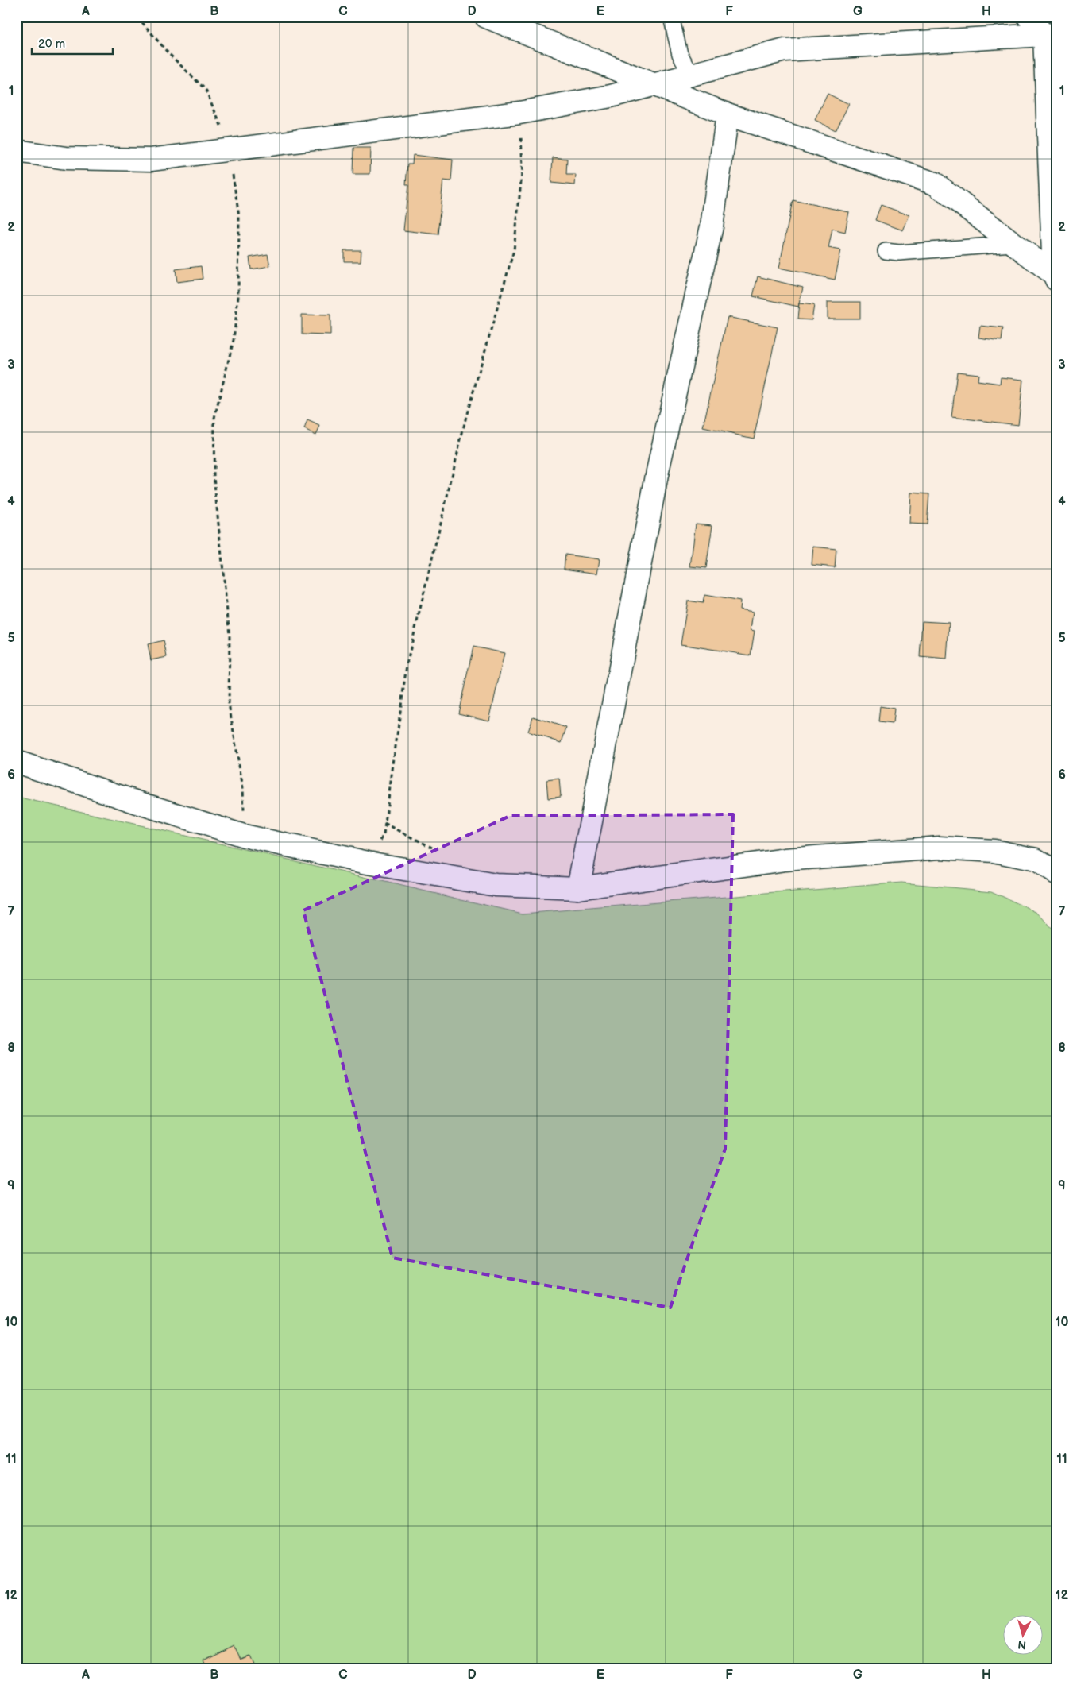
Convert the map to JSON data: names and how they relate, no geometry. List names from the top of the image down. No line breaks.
{"scale_bar":"20 m","north":"bottom","grid":{"columns":["A","B","C","D","E","F","G","H"],"rows":["1","2","3","4","5","6","7","8","9","10","11","12"]}}
